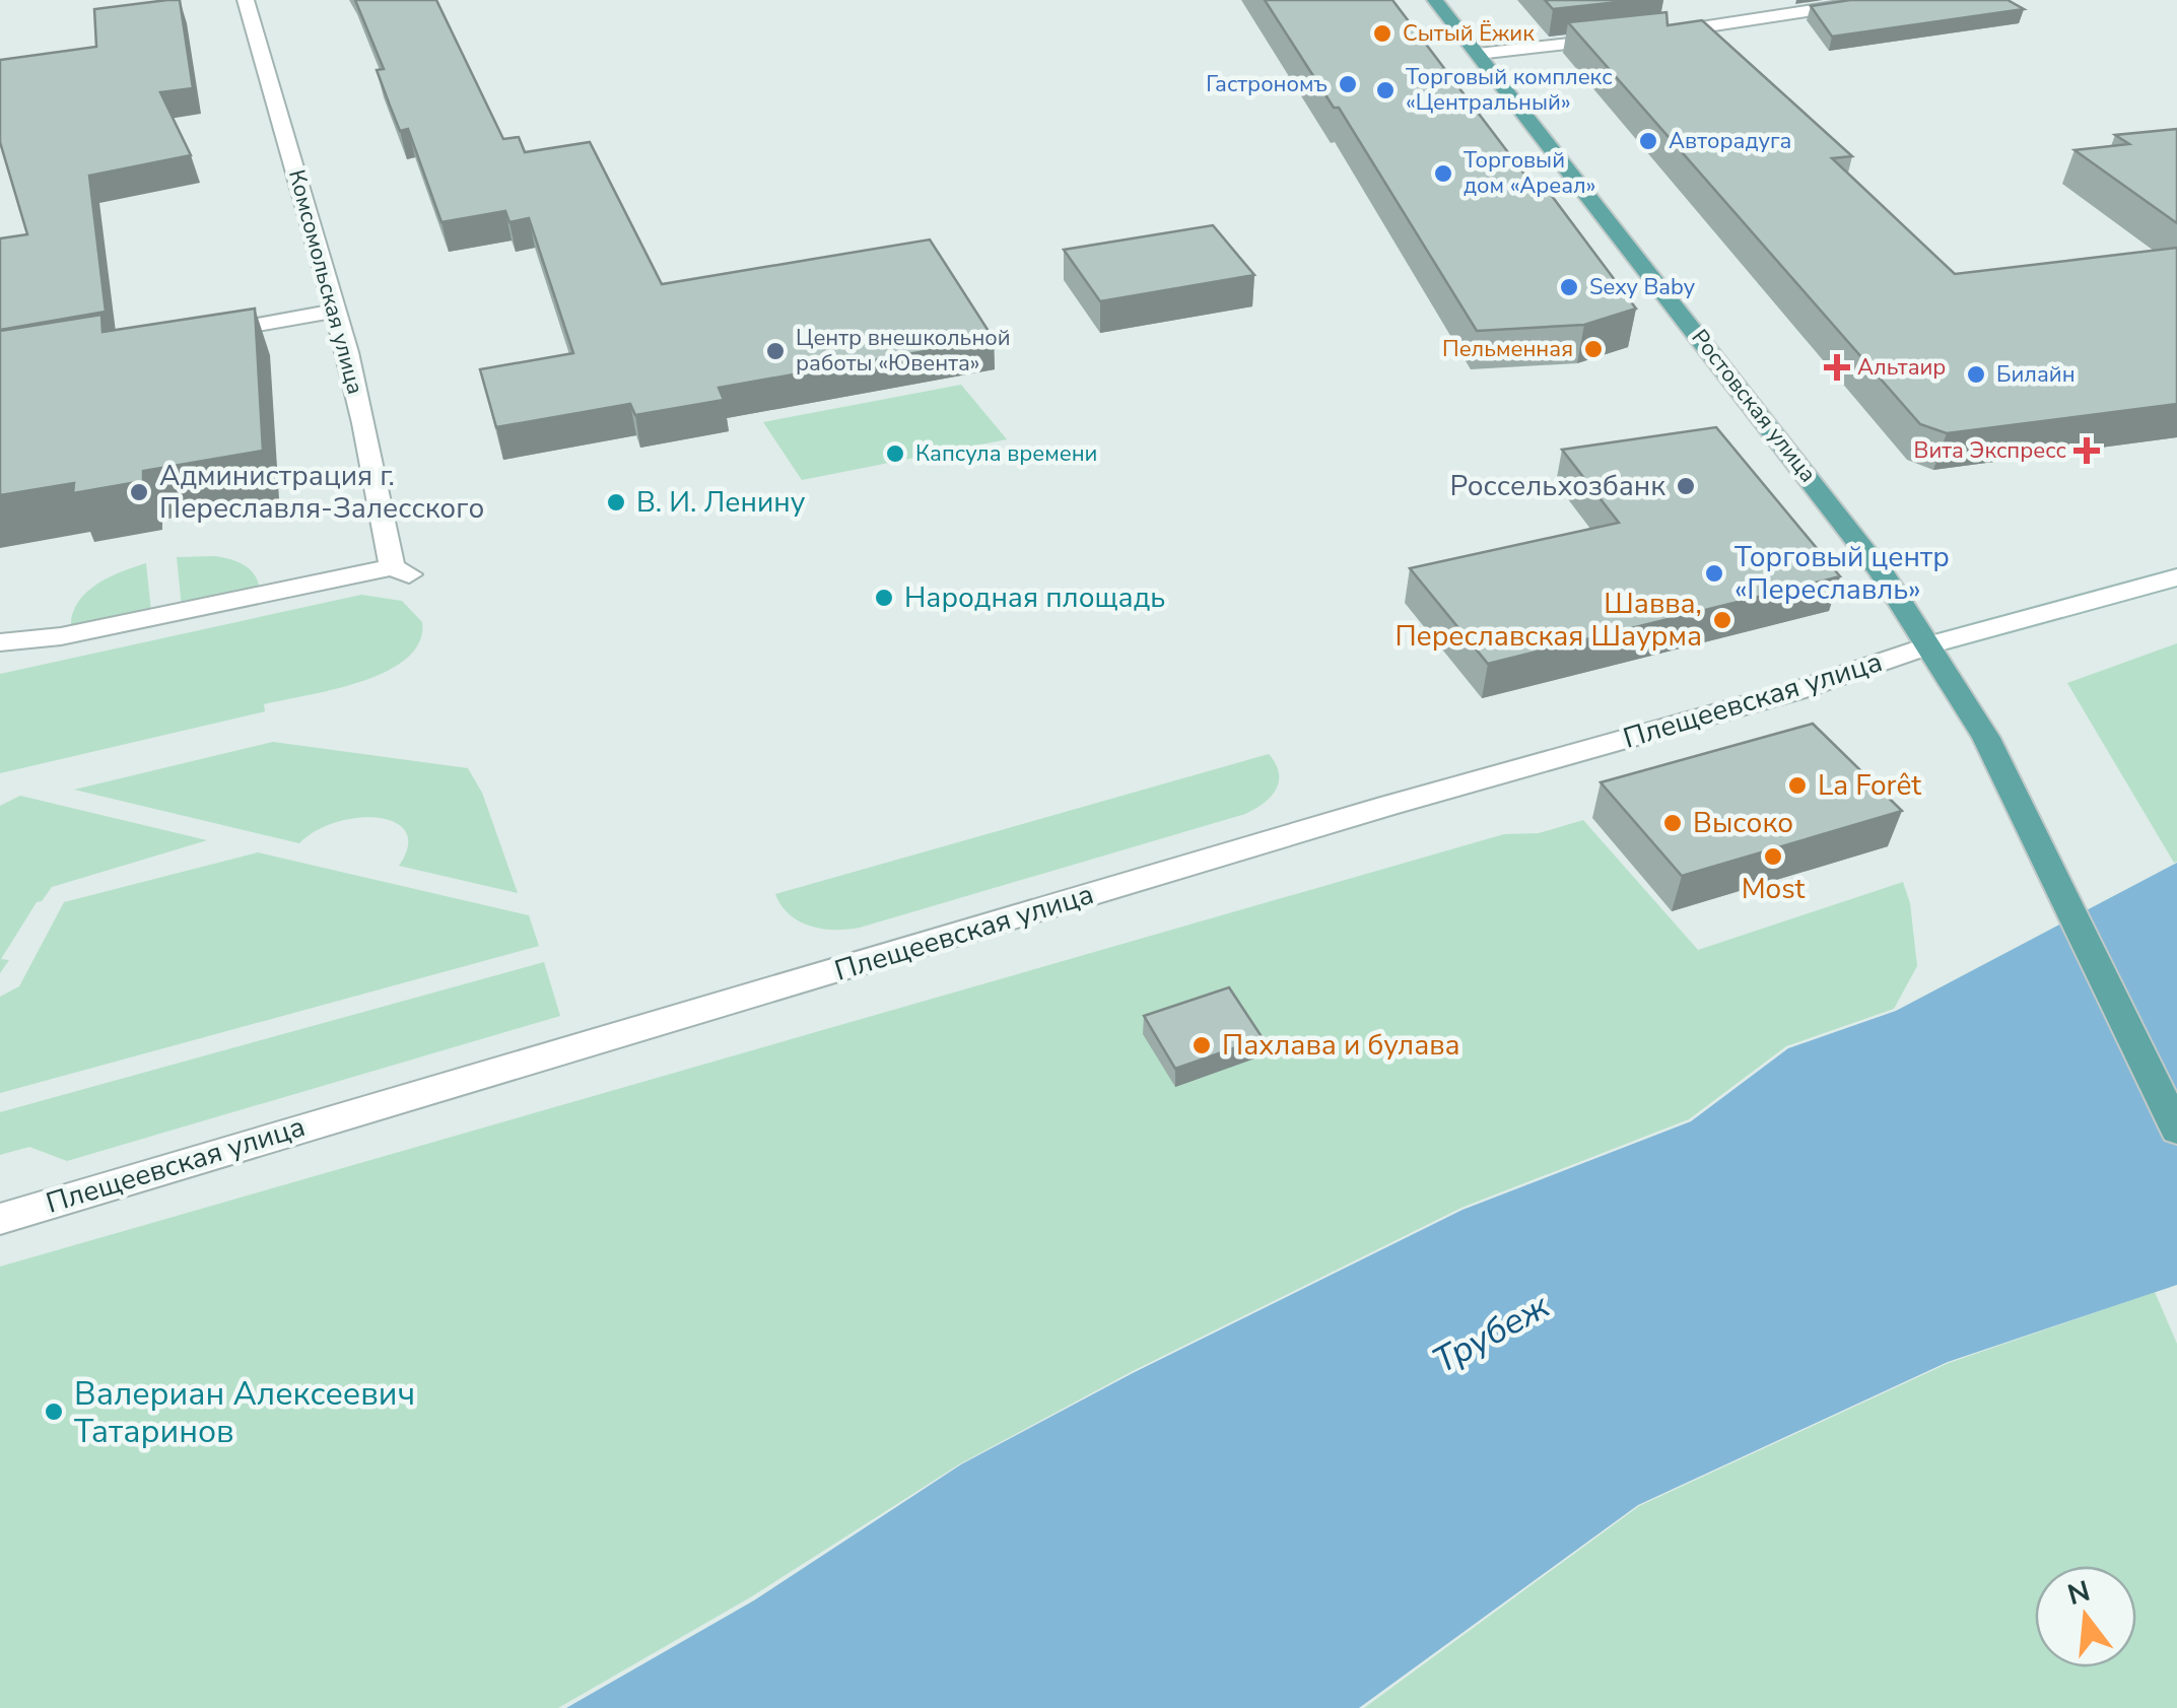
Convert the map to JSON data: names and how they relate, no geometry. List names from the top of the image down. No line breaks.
{"streets":{"main road":["Ростовская улица"],"street":["Комсомольская улица","Плещеевская улица"]},"crossings":[["Ростовская улица","Плещеевская улица"]],"water":["Трубеж"],"places":{"other":["Сытый Ёжик","Гастрономъ","Торговый комплекс «Центральный»","Авторадуга","Торговый дом «Ареал»","Sexy Baby","Пельменная","Центр внешкольной работы «Ювента»","Билайн","Капсула времени","Россельхозбанк","Администрация г. Переславля-Залесского","В. И. Ленину","Торговый центр «Переславль»","Народная площадь","Шавва, Переславская Шаурма","La Forêt","Высоко","Most","Пахлава и булава","Валериан Алексеевич Татаринов"],"health":["Альтаир","Вита Экспресс"]},"north":"top"}
